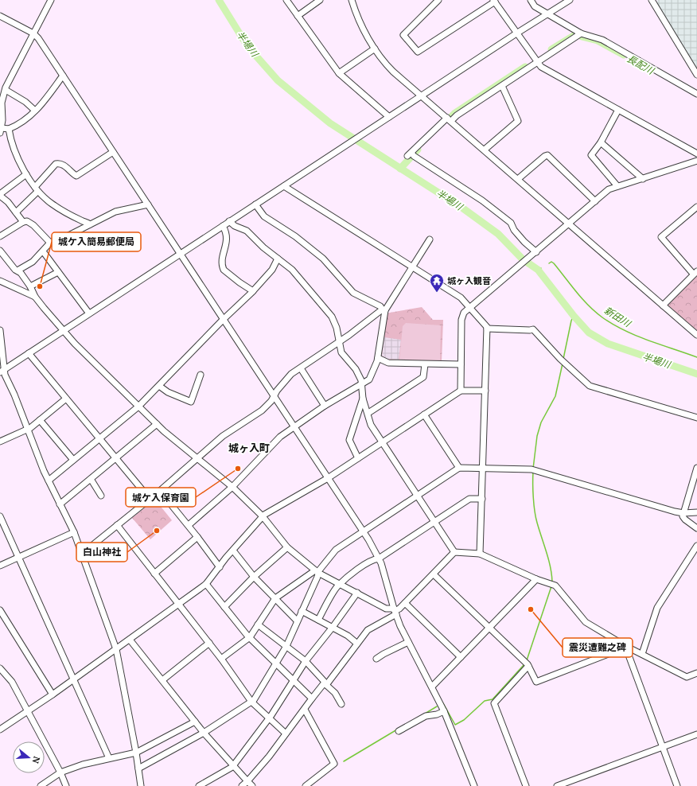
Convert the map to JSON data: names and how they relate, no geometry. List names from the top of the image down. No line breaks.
{"districts":["城ヶ入町"],"water":["半場川","長配川","新田川"],"places":{"other":["城ケ入簡易郵便局","城ケ入保育園","白山神社","震災遭難之碑"],"temple":["城ヶ入観音"]},"north":"right"}
